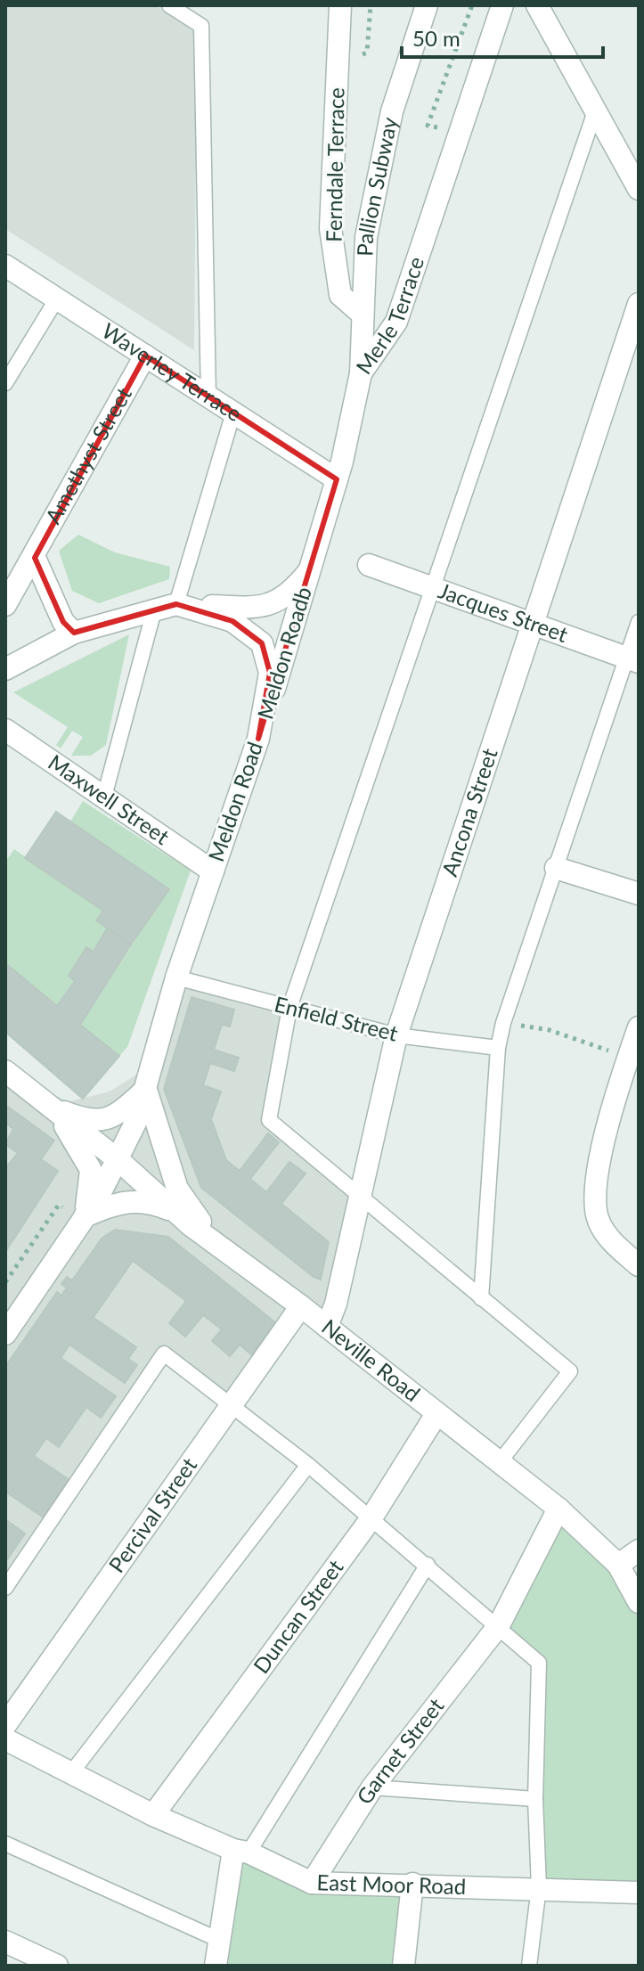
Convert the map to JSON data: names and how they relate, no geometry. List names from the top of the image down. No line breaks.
{"streets":{"street":["Ferndale Terrace","Pallion Subway","Merle Terrace","Waverley Terrace","Amethyst Street","Jacques Street","Meldon Roadb","Maxwell Street","Meldon Road","Ancona Street","Neville Road","Percival Street","Duncan Street","Garnet Street","East Moor Road"],"lane":["Enfield Street"]},"crossings":[["Ferndale Terrace","Pallion Subway"],["Pallion Subway","Merle Terrace"],["Merle Terrace","Waverley Terrace"],["Merle Terrace","Meldon Roadb"],["Merle Terrace","Meldon Road"],["Waverley Terrace","Amethyst Street"],["Jacques Street","Ancona Street"],["Meldon Roadb","Meldon Road"],["Maxwell Street","Meldon Road"],["Meldon Road","Enfield Street"],["Meldon Road","Neville Road"],["Ancona Street","Enfield Street"],["Ancona Street","Neville Road"],["Neville Road","Percival Street"],["Neville Road","Duncan Street"],["Neville Road","Garnet Street"],["Duncan Street","East Moor Road"],["Garnet Street","East Moor Road"]],"scale_bar":"50 m"}
